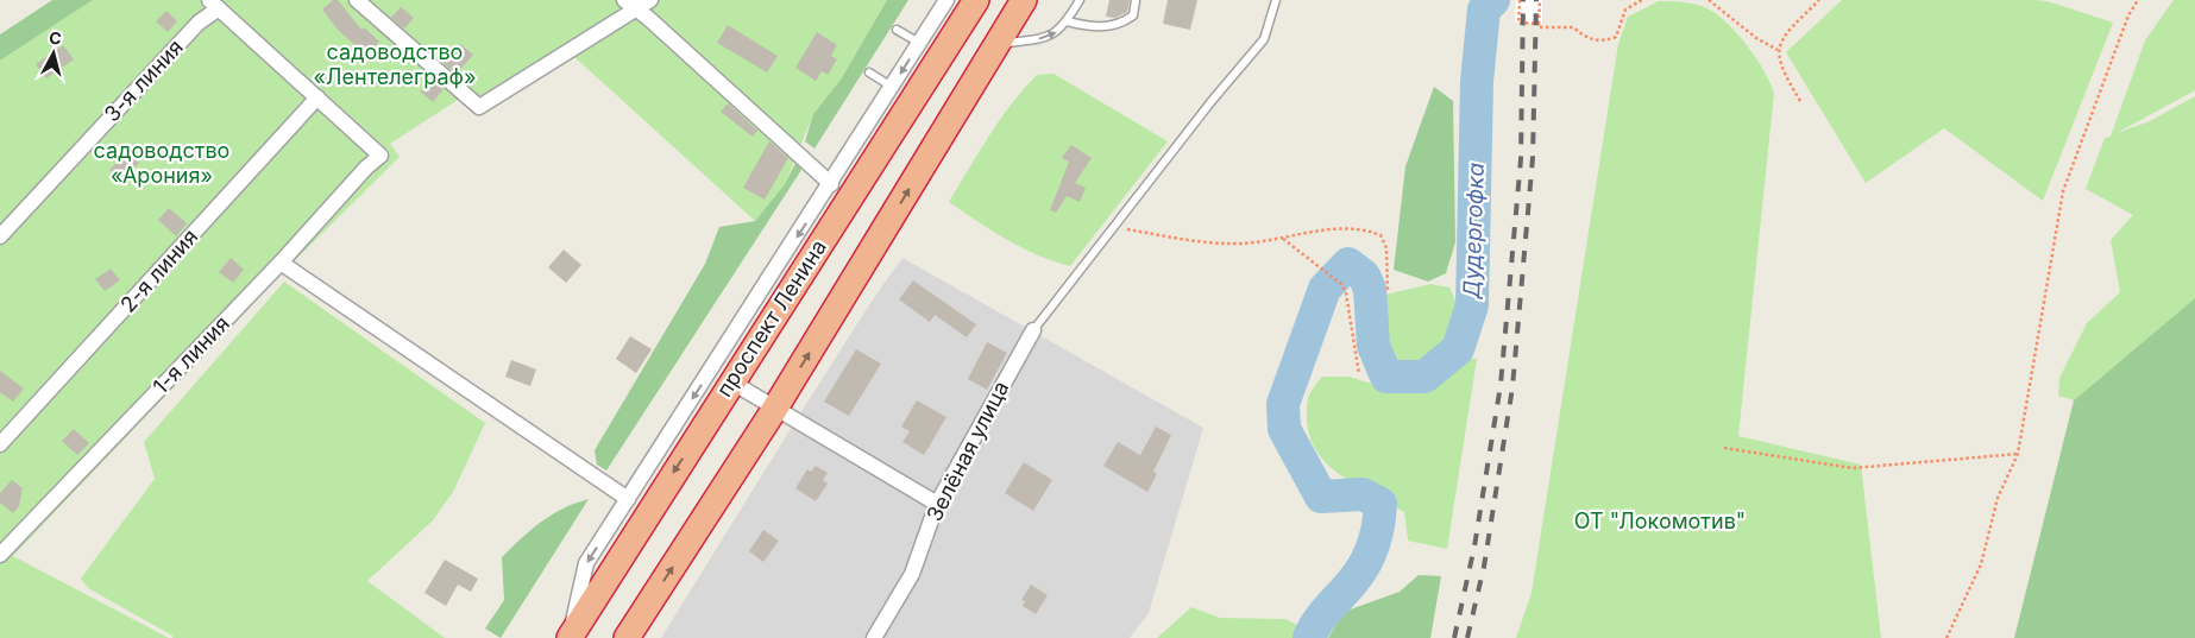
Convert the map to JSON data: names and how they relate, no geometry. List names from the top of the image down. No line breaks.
{"streets":{"highway":["проспект Ленина"],"street":["3-я линия","2-я линия","1-я линия","Зелёная улица"]},"crossings":[["2-я линия","1-я линия"]],"water":["Дудергофка"],"parks":["садоводство «Лентелеграф»","садоводство «Арония»","ОТ \"Локомотив\""],"north":"top"}
